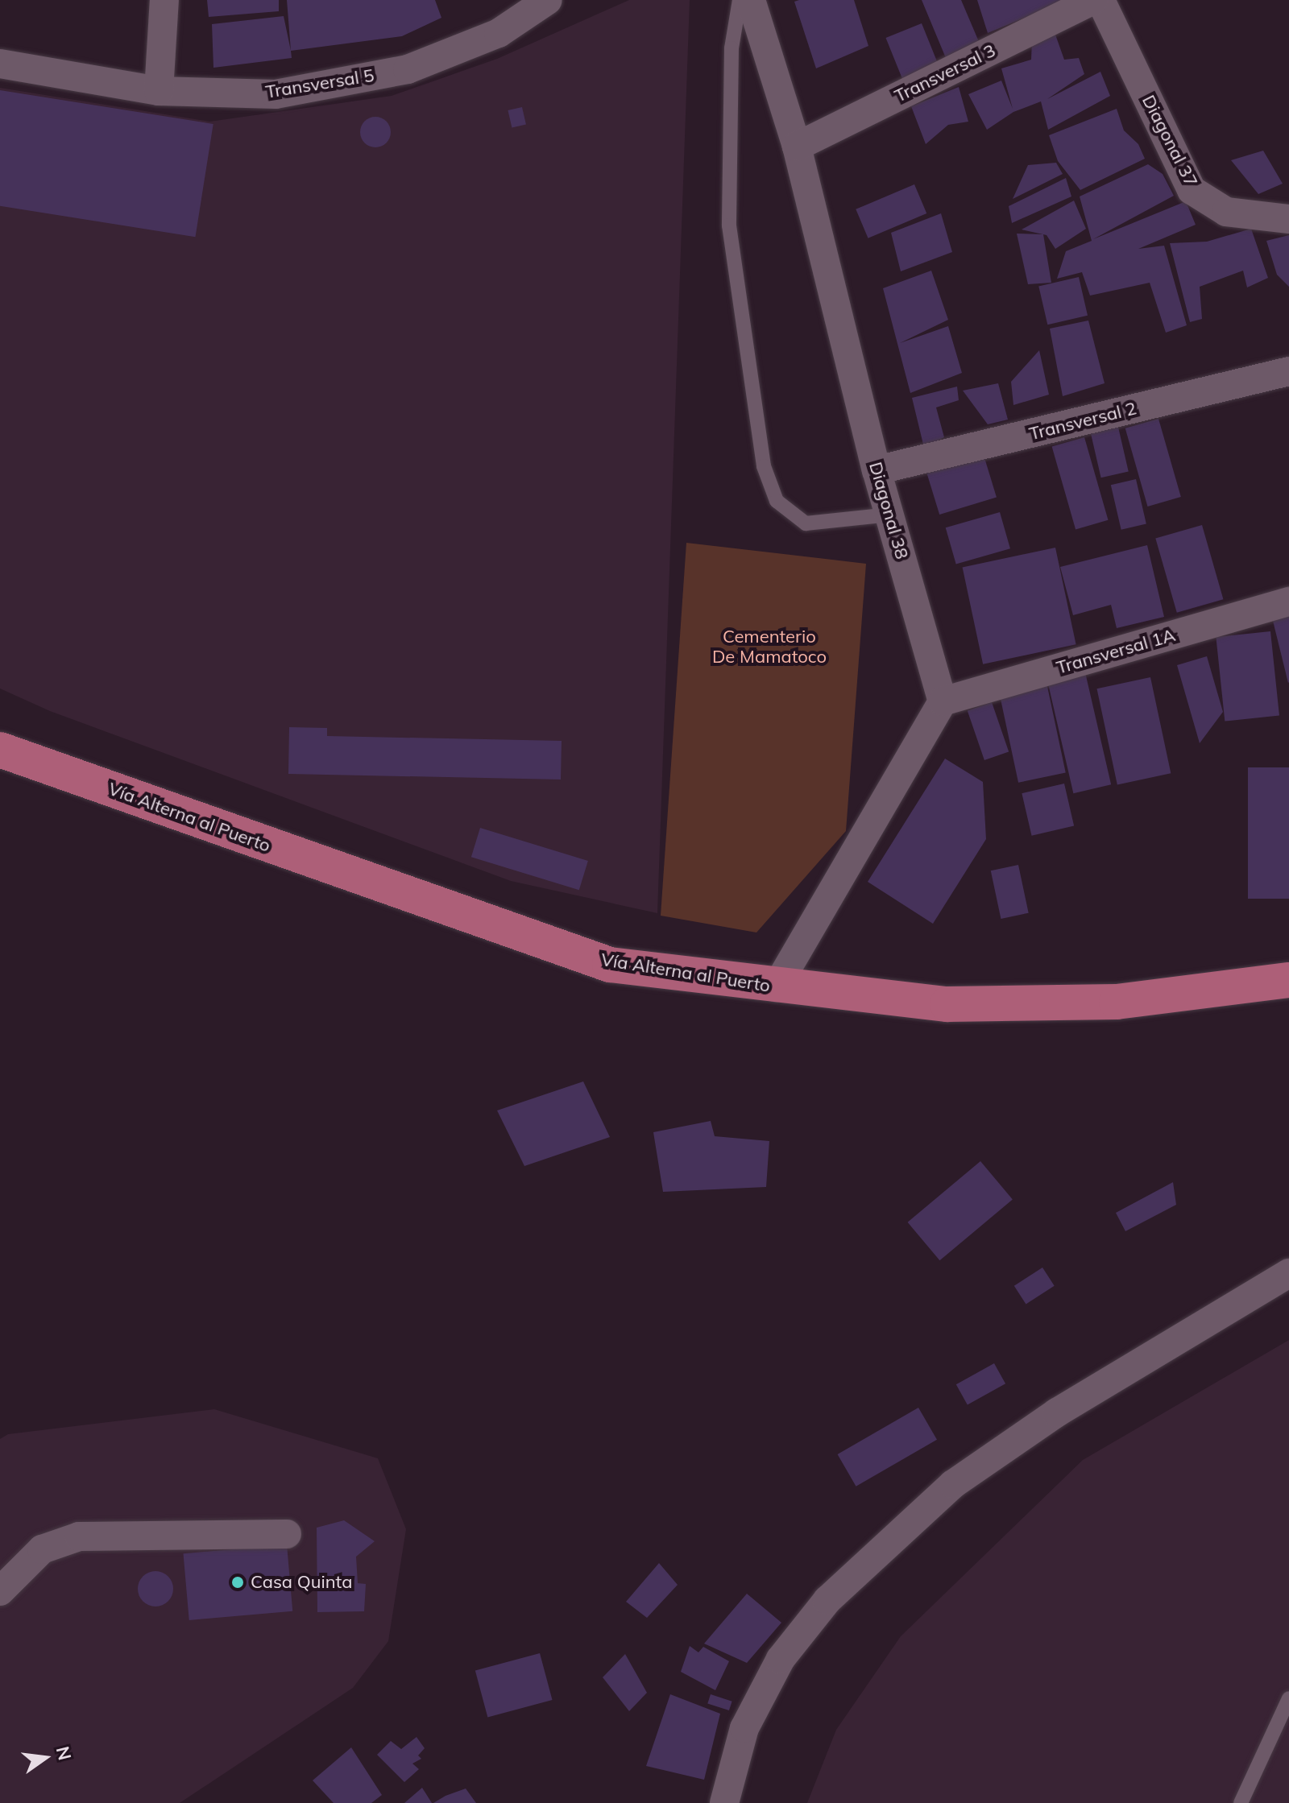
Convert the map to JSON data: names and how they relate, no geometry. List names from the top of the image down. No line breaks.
{"streets":{"main road":["Vía Alterna al Puerto"],"street":["Transversal 3","Transversal 5","Diagonal 37","Transversal 2","Diagonal 38","Transversal 1A"]},"crossings":[["Transversal 3","Diagonal 38"],["Transversal 2","Diagonal 38"],["Diagonal 38","Transversal 1A"]],"parks":["Cementerio De Mamatoco"],"places":["Casa Quinta"],"north":"right"}
